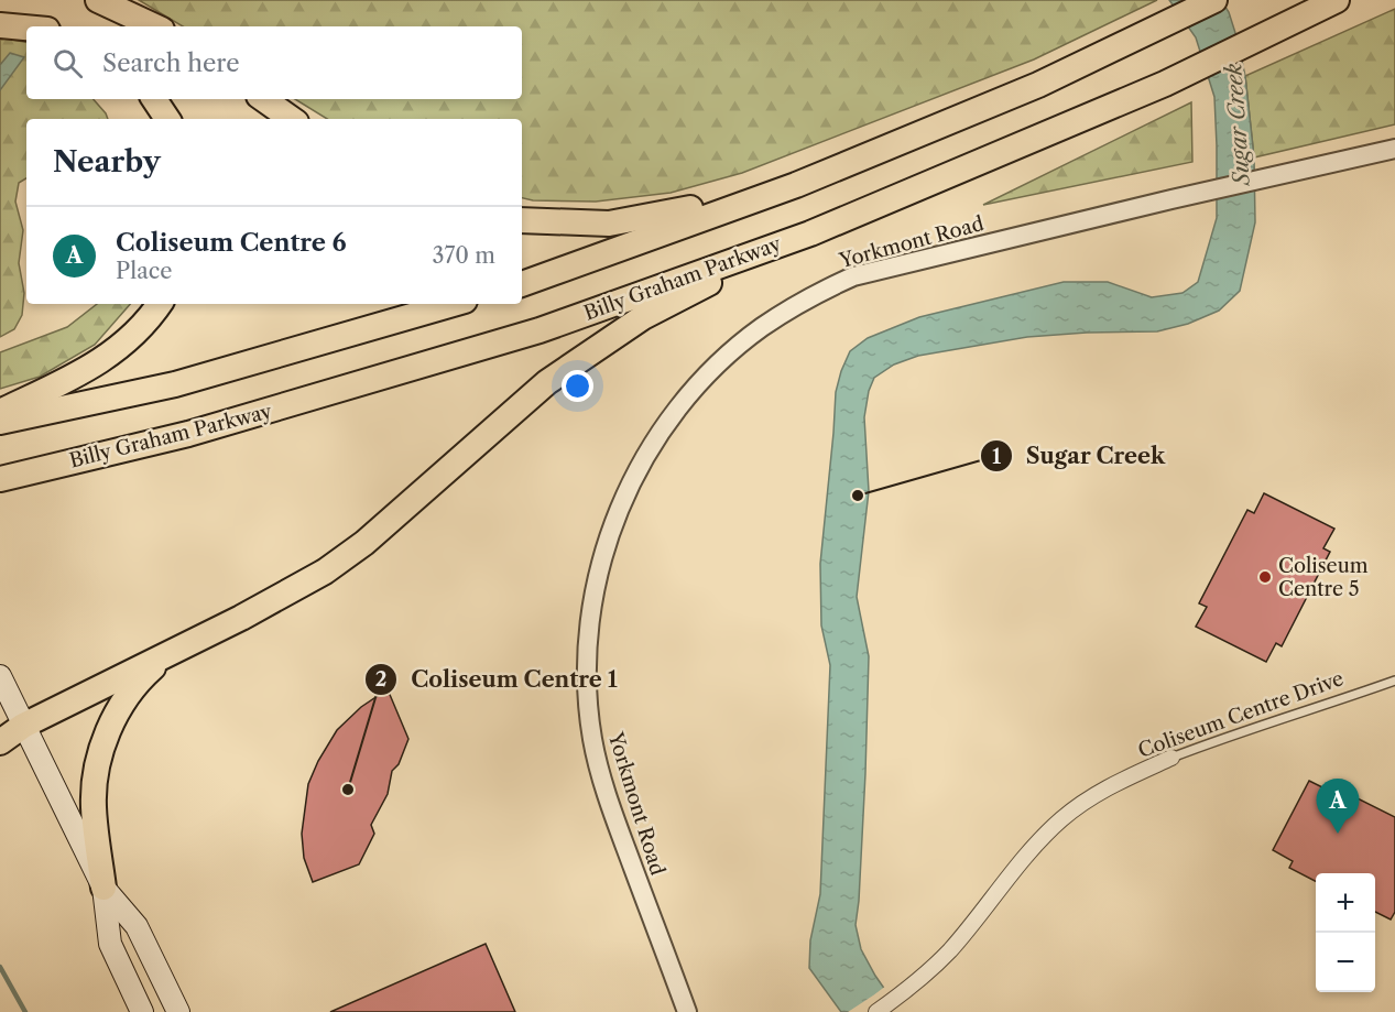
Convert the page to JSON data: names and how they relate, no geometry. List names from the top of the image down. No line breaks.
{"streets":{"highway":["Billy Graham Parkway"],"street":["Yorkmont Road","Coliseum Centre Drive"]},"water":["Sugar Creek"],"places":["Sugar Creek","Coliseum Centre 5","Coliseum Centre 1"],"page":{"search":"Search here","heading":"Nearby","list":[{"mark":"A","name":"Coliseum Centre 6","note":"Place","value":"370 m"}],"pins":"A","map_buttons":["+","−"]}}
